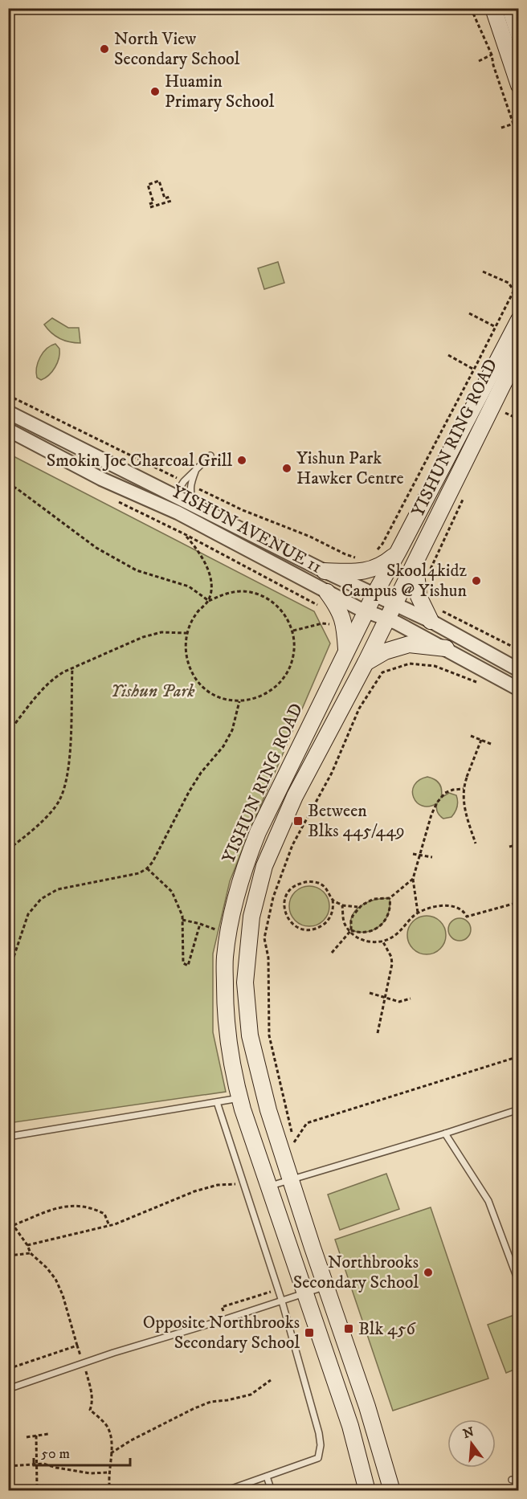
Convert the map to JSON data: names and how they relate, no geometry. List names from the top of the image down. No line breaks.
{"streets":{"main road":["YISHUN RING ROAD"],"street":["YISHUN AVENUE 11"]},"crossings":[["YISHUN RING ROAD","YISHUN AVENUE 11"]],"parks":["Yishun Park"],"places":{"other":["North View Secondary School","Huamin Primary School","Smokin Joe Charcoal Grill","Yishun Park Hawker Centre","Skool4kidz Campus @ Yishun","Northbrooks Secondary School"],"transit":["Between Blks 445/449","Blk 456","Opposite Northbrooks Secondary School"]},"scale_bar":"50 m","north":"top"}
